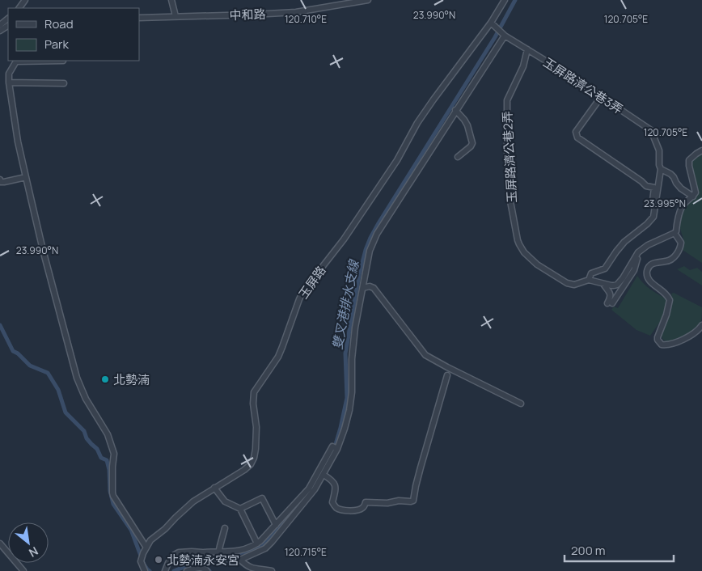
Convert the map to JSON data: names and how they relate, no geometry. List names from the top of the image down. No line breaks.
{"streets":{"street":["中和路","玉屏路濟公巷3弄","玉屏路濟公巷2弄","玉屏路"]},"crossings":[["玉屏路濟公巷3弄","玉屏路濟公巷2弄"]],"water":["雙叉港排水支線"],"places":["北勢湳","北勢湳永安宮"],"legend":["Road","Park"],"scale_bar":"200 m","north":"bottom right","coordinates":["23.990°N","120.710°E","120.705°E","23.995°N","120.715°E"]}
